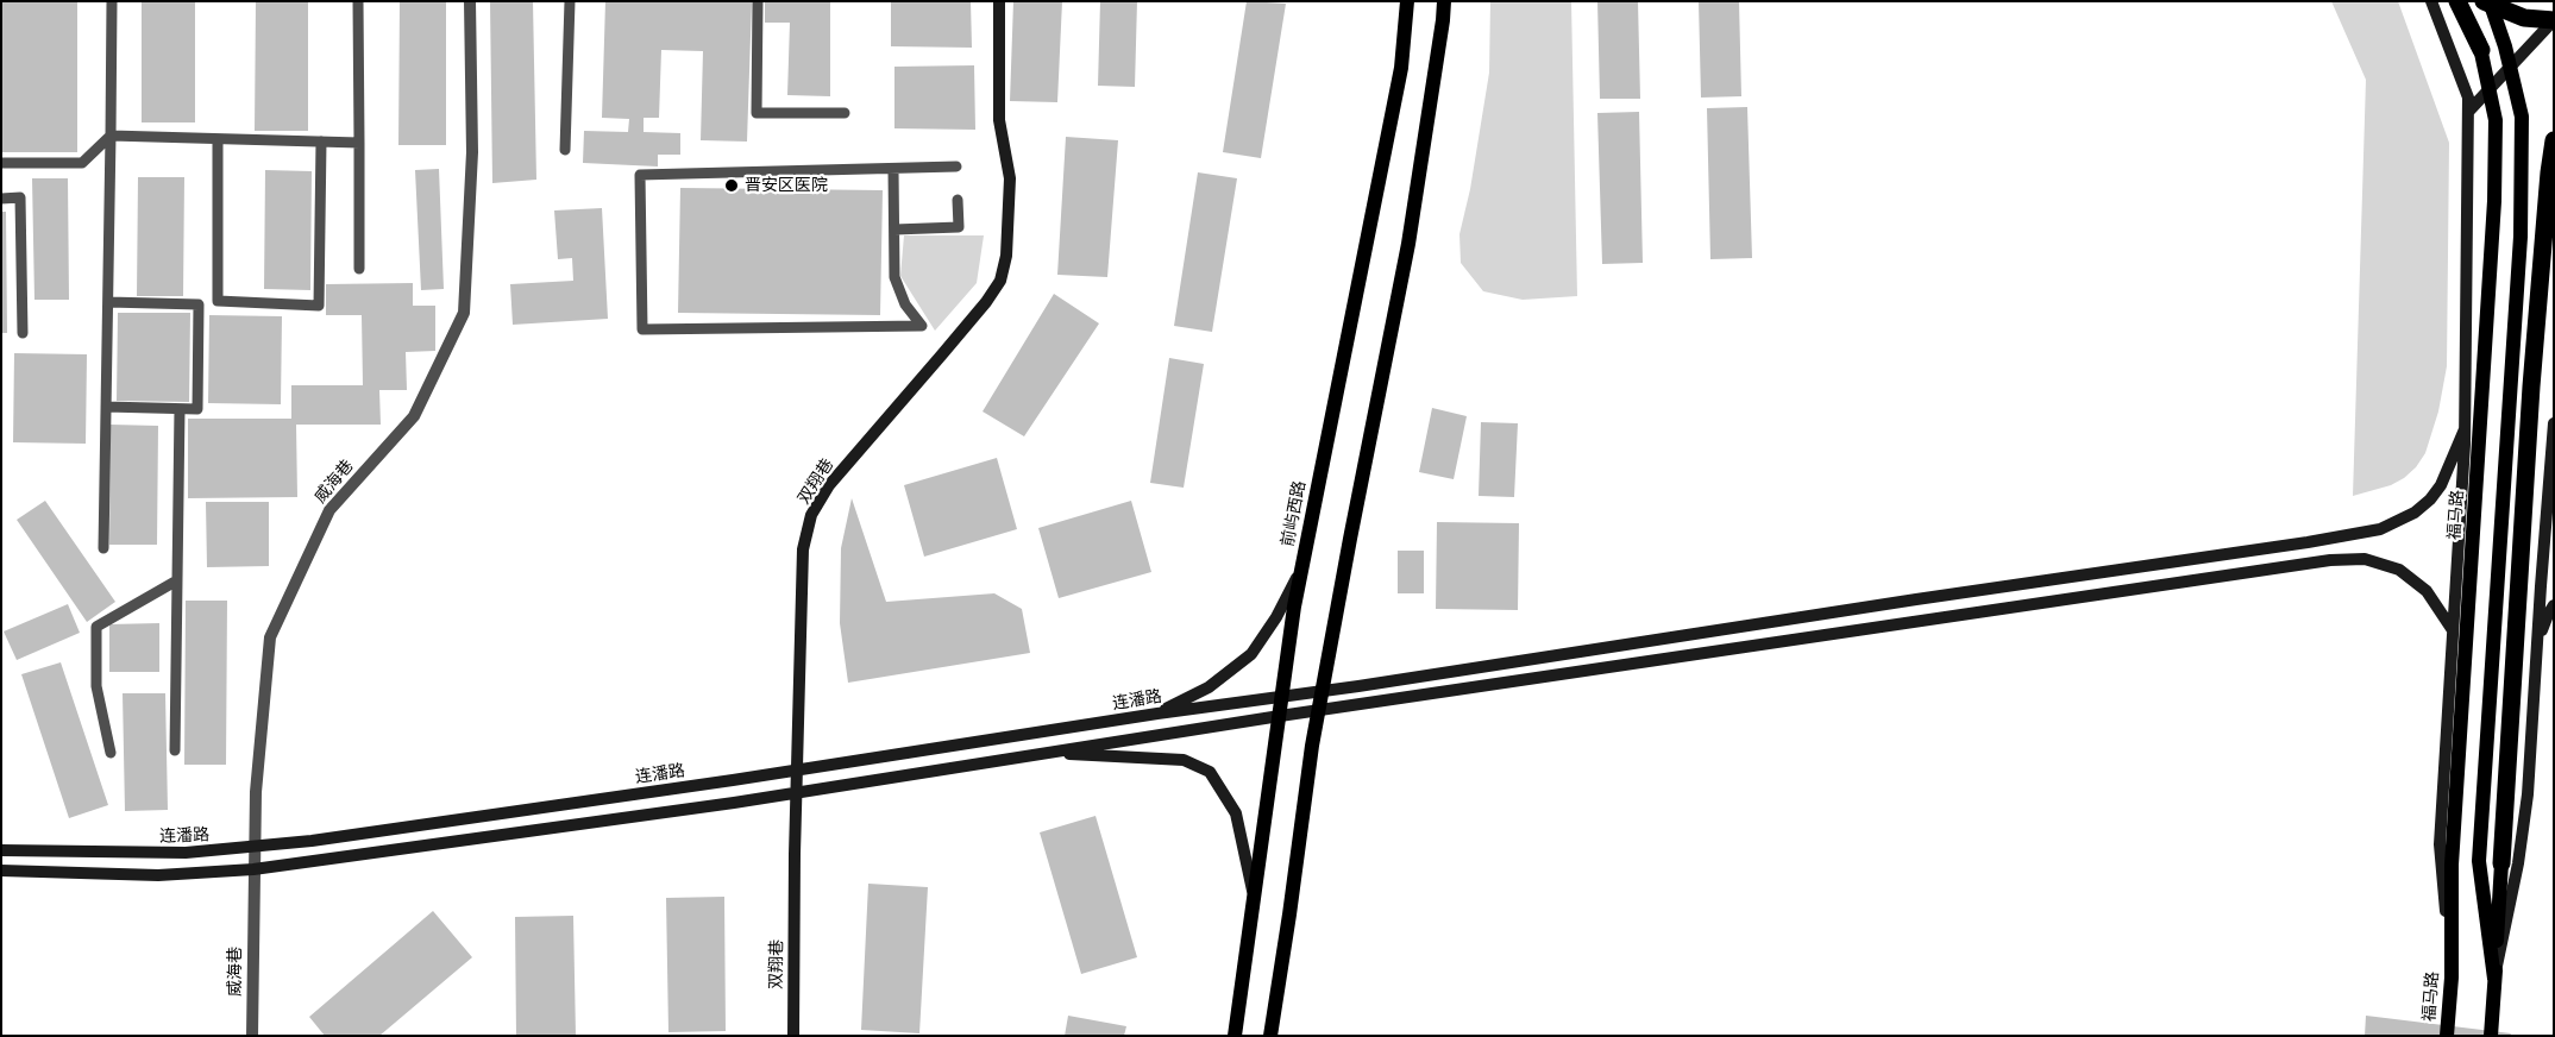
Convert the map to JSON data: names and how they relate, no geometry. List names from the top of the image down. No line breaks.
{"streets":{"main road":["双翔巷","前屿西路","福马路","连潘路"],"street":["威海巷"]},"crossings":[["威海巷","连潘路"],["双翔巷","连潘路"],["前屿西路","连潘路"]],"places":["晋安区医院"]}
